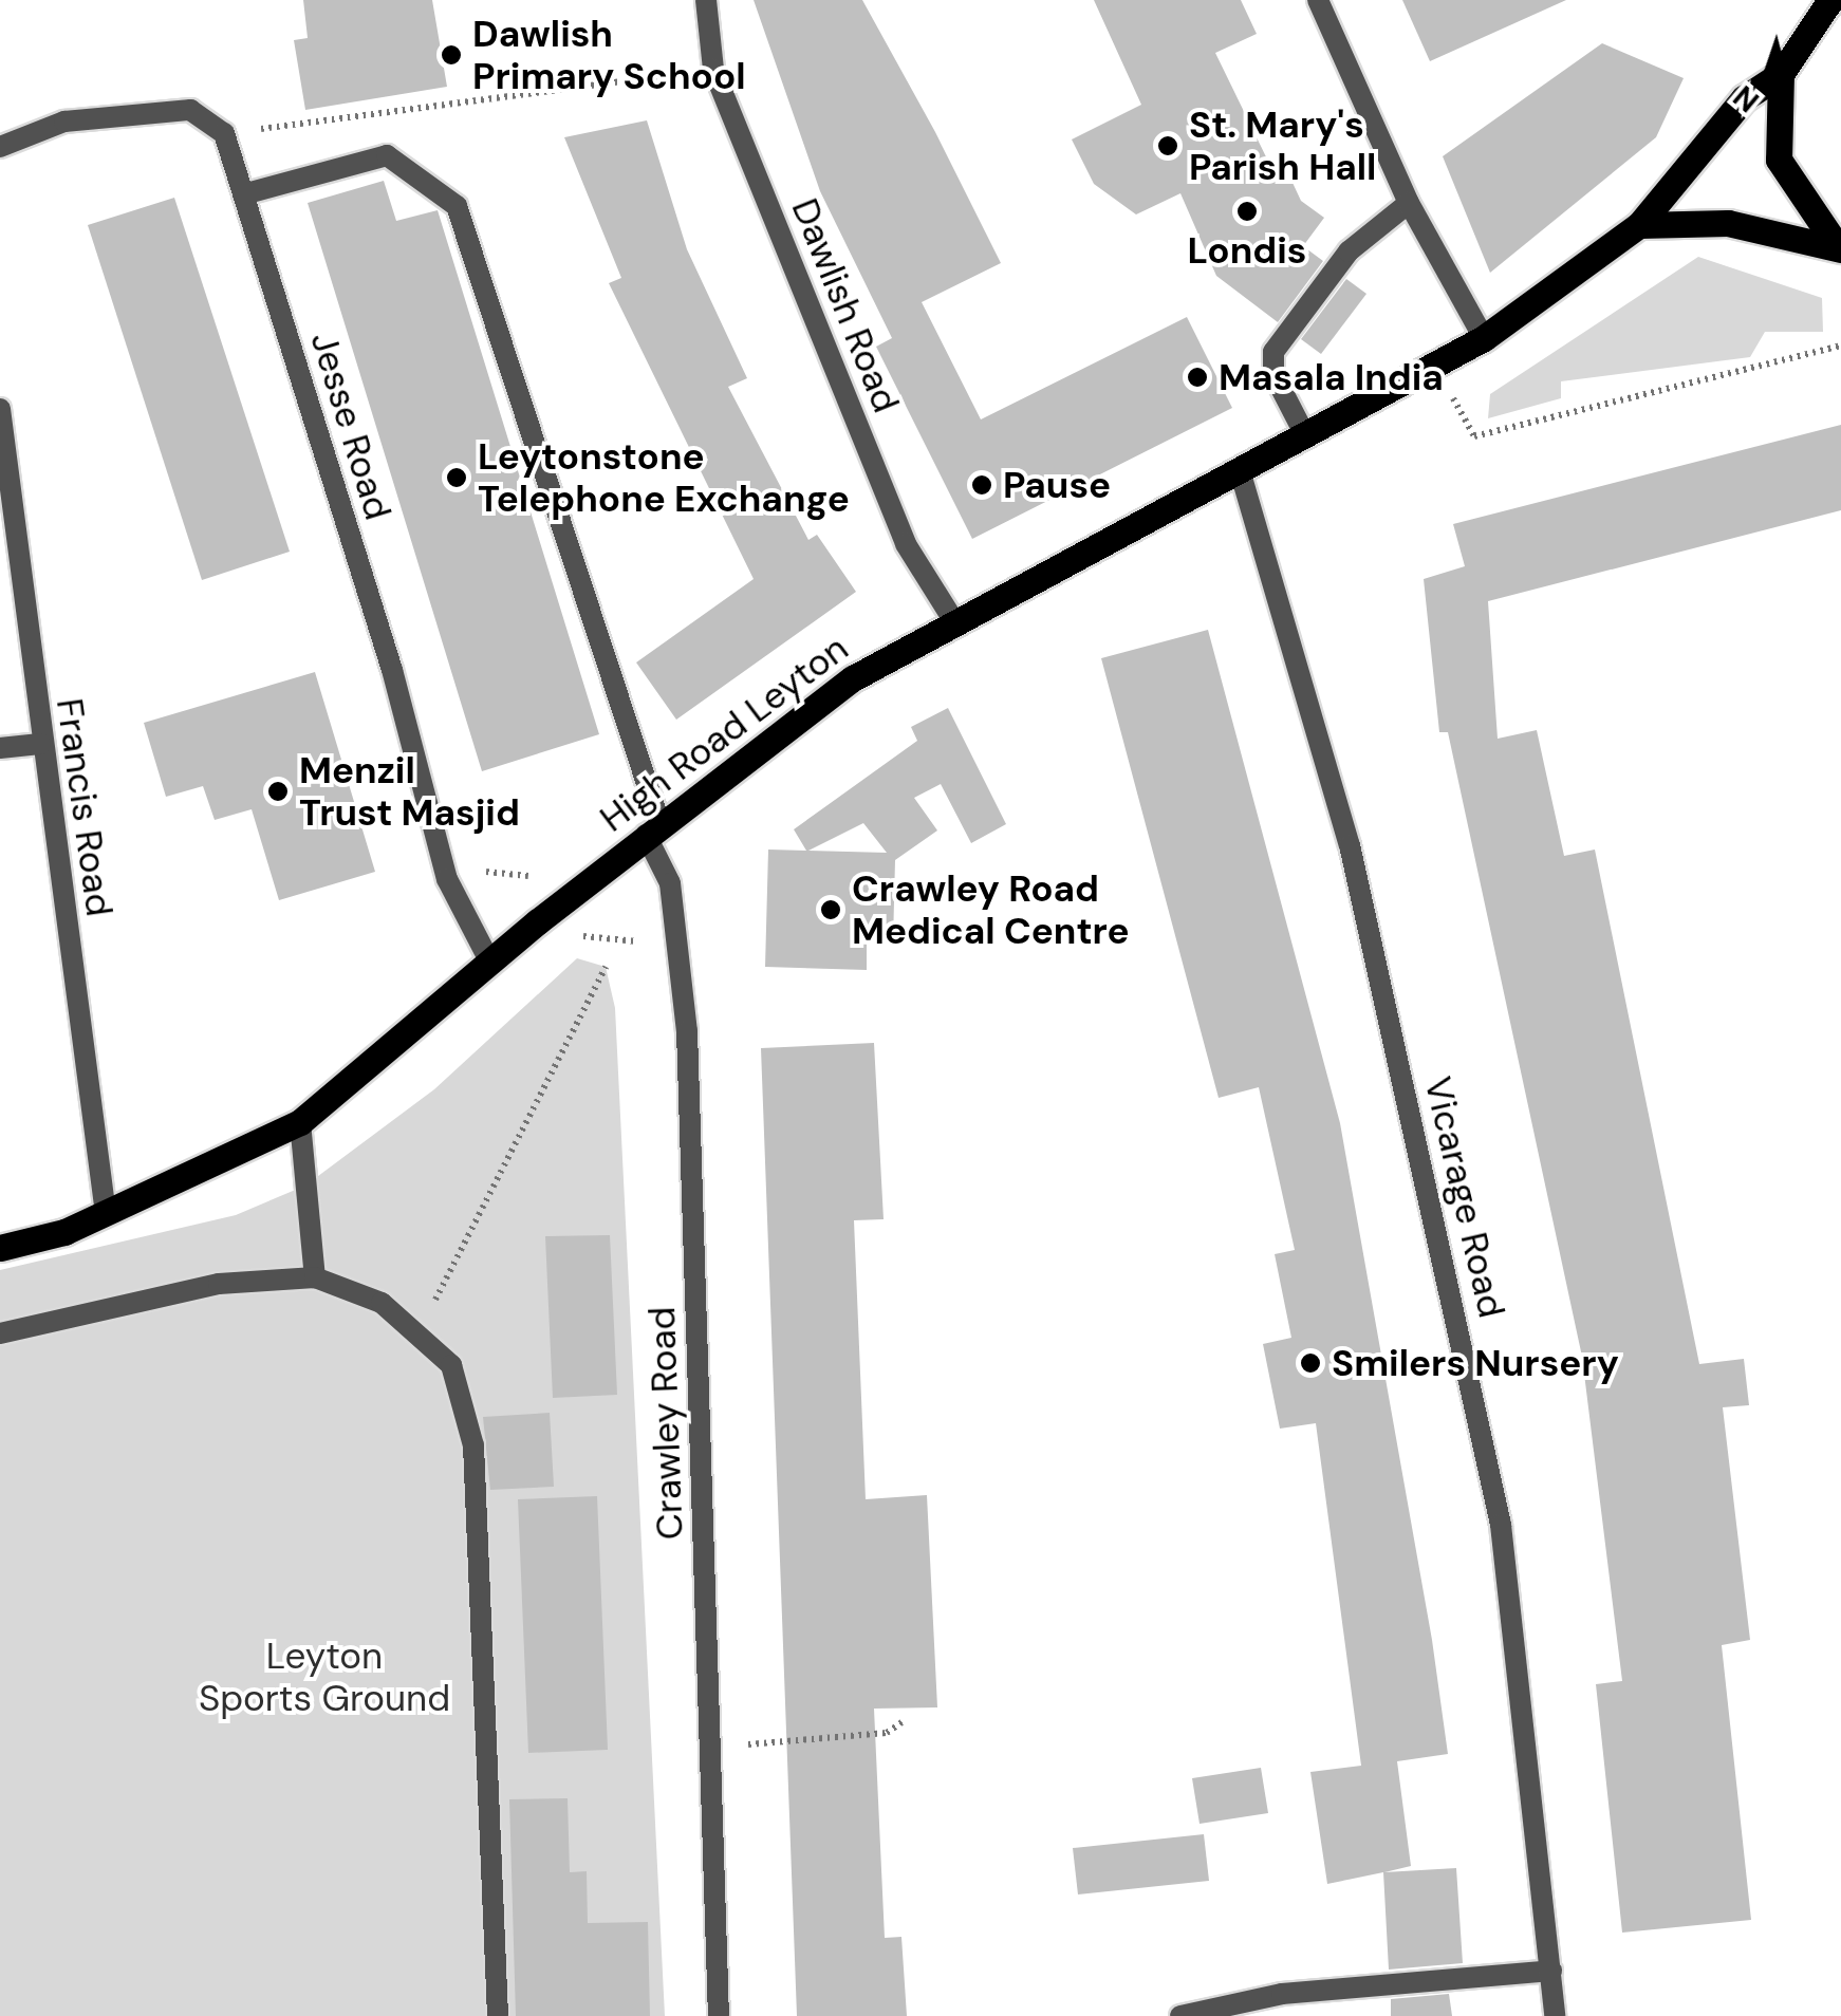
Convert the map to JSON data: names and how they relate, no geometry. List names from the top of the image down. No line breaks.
{"streets":{"main road":["High Road Leyton"],"street":["Dawlish Road","Jesse Road","Francis Road","Vicarage Road","Crawley Road"]},"crossings":[["Dawlish Road","High Road Leyton"],["Jesse Road","High Road Leyton"],["Jesse Road","Crawley Road"],["High Road Leyton","Francis Road"],["High Road Leyton","Vicarage Road"],["High Road Leyton","Crawley Road"]],"parks":["Leyton Sports Ground"],"places":["Dawlish Primary School","St. Mary's Parish Hall","Londis","Masala India","Leytonstone Telephone Exchange","Pause","Menzil Trust Masjid","Crawley Road Medical Centre","Smilers Nursery"],"north":"bottom left"}
